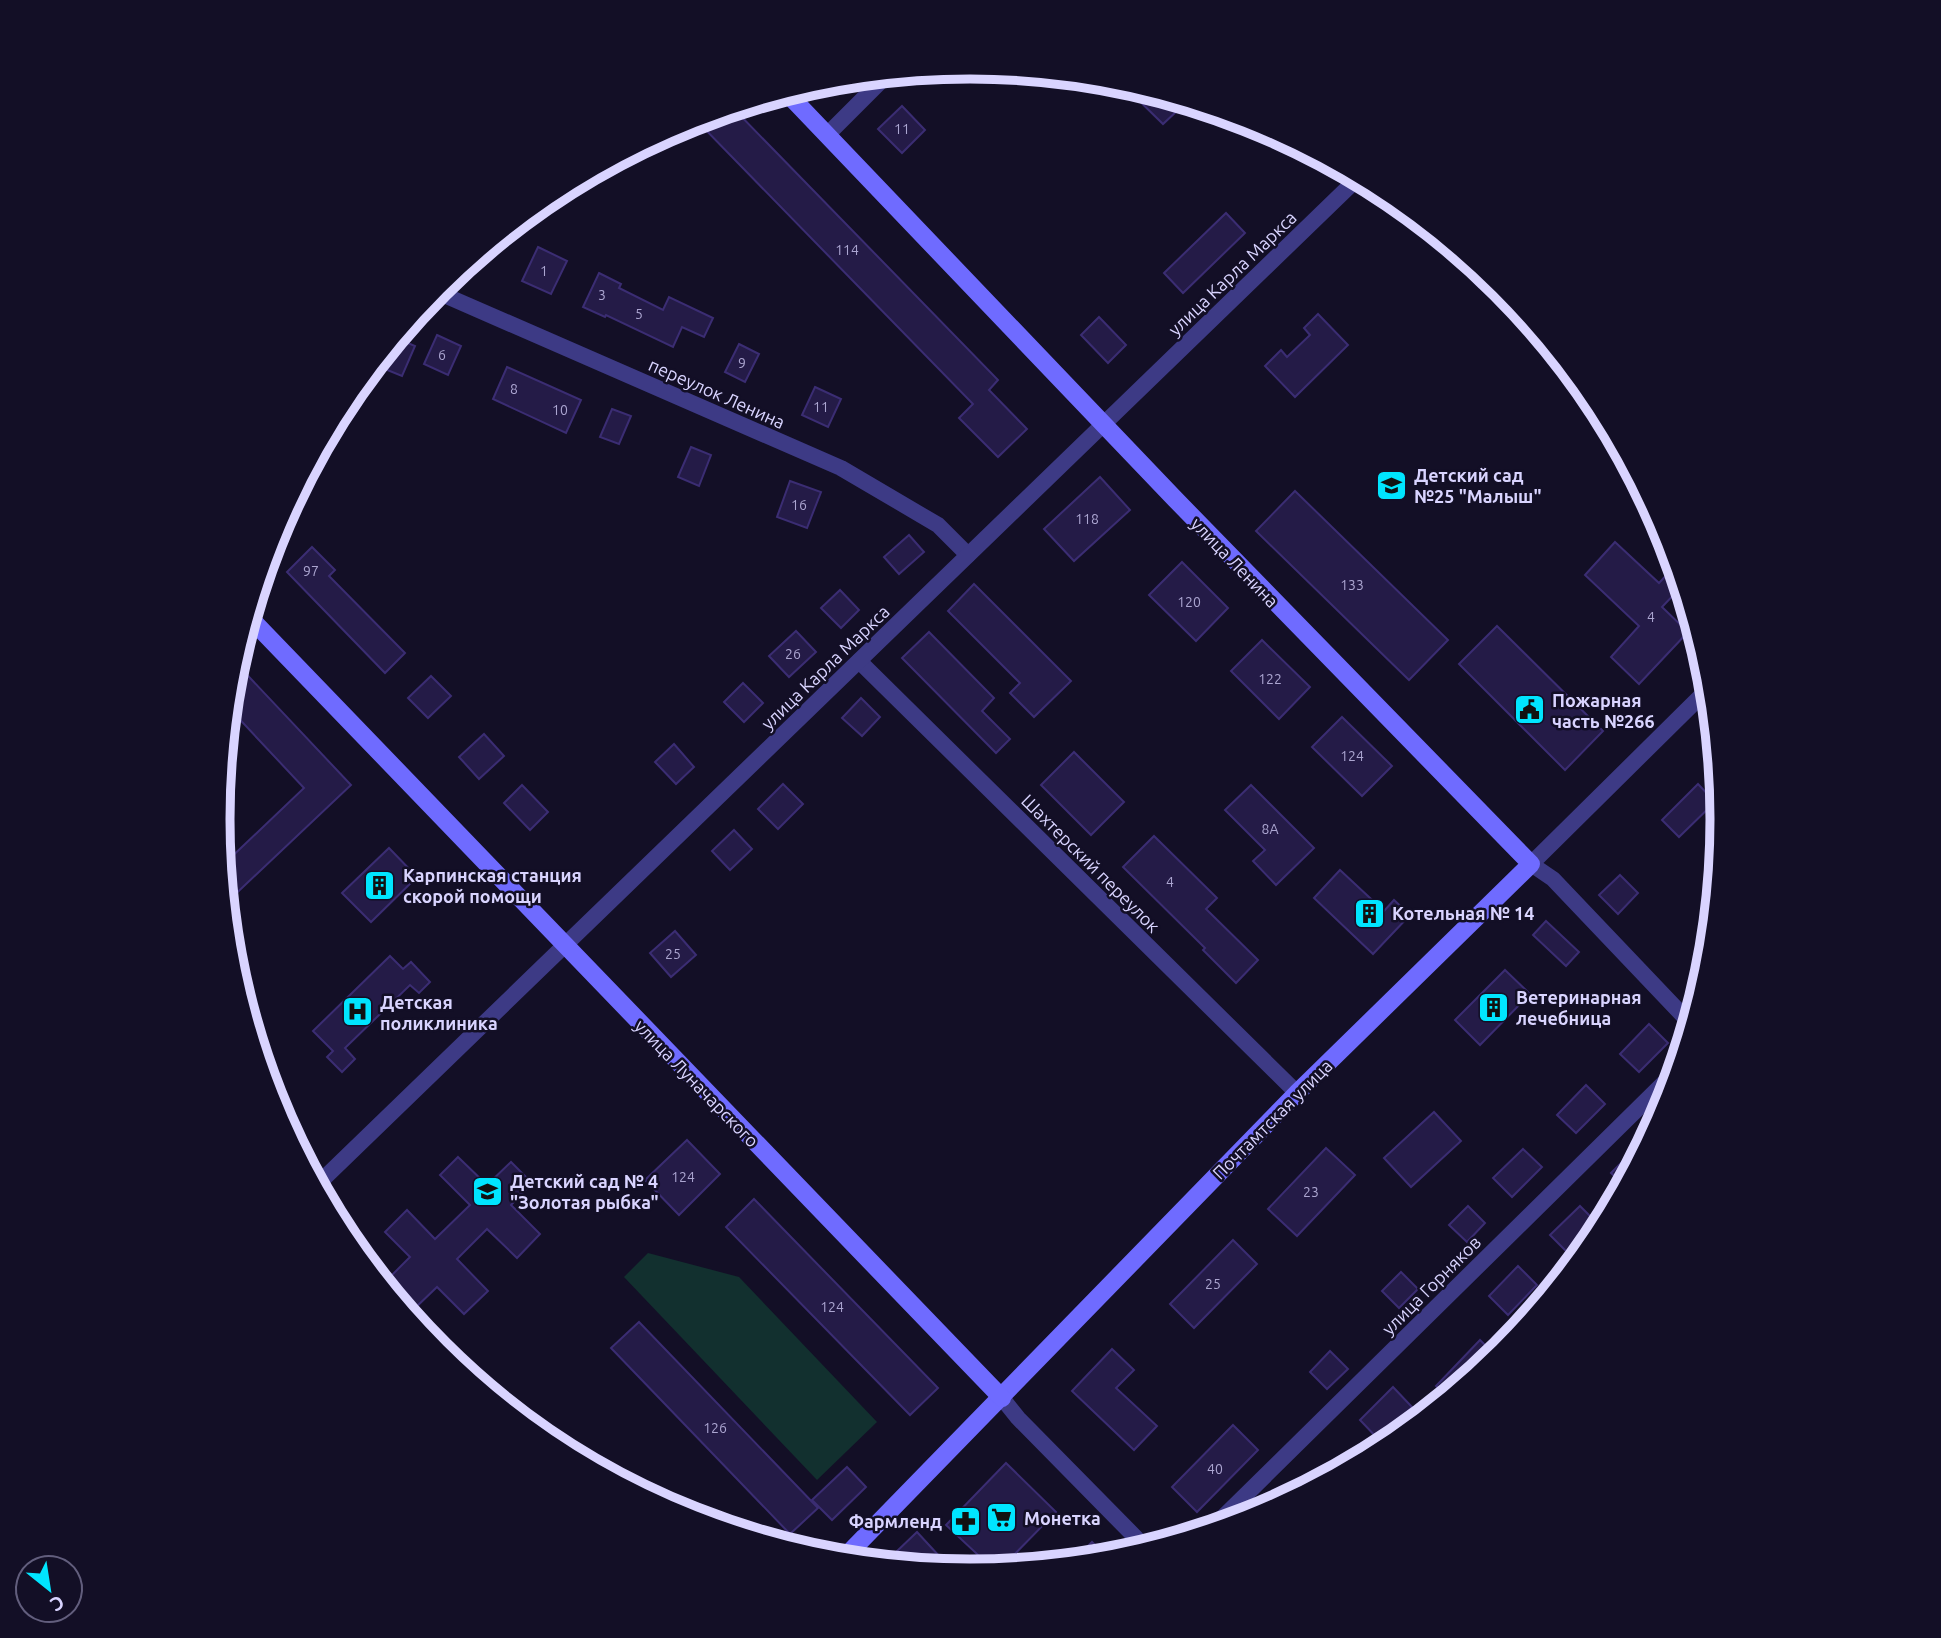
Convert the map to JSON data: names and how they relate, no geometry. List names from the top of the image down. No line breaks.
{"streets":{"street":["улица Карла Маркса","переулок Ленина","улица Ленина","Шахтерский переулок","улица Луначарского","Почтамтская улица","улица Горняков"]},"crossings":[["улица Карла Маркса","переулок Ленина"],["улица Карла Маркса","улица Ленина"],["улица Карла Маркса","Шахтерский переулок"],["улица Карла Маркса","улица Луначарского"],["улица Ленина","Почтамтская улица"],["Шахтерский переулок","Почтамтская улица"],["улица Луначарского","Почтамтская улица"]],"places":{"school or university":["Детский сад №25 \"Малыш\"","Детский сад № 4 \"Золотая рыбка\""],"public building":["Пожарная часть №266"],"building":["Карпинская станция скорой помощи","Котельная № 14","Ветеринарная лечебница"],"hospital":["Детская поликлиника"],"supermarket":["Монетка"],"pharmacy":["Фармленд"]},"house_numbers":["11","114","1","3","5","6","9","8","11","10","16","118","97","133","120","4","26","122","124","8А","4","25","124","23","25","124","126","40"],"north":"bottom right"}
